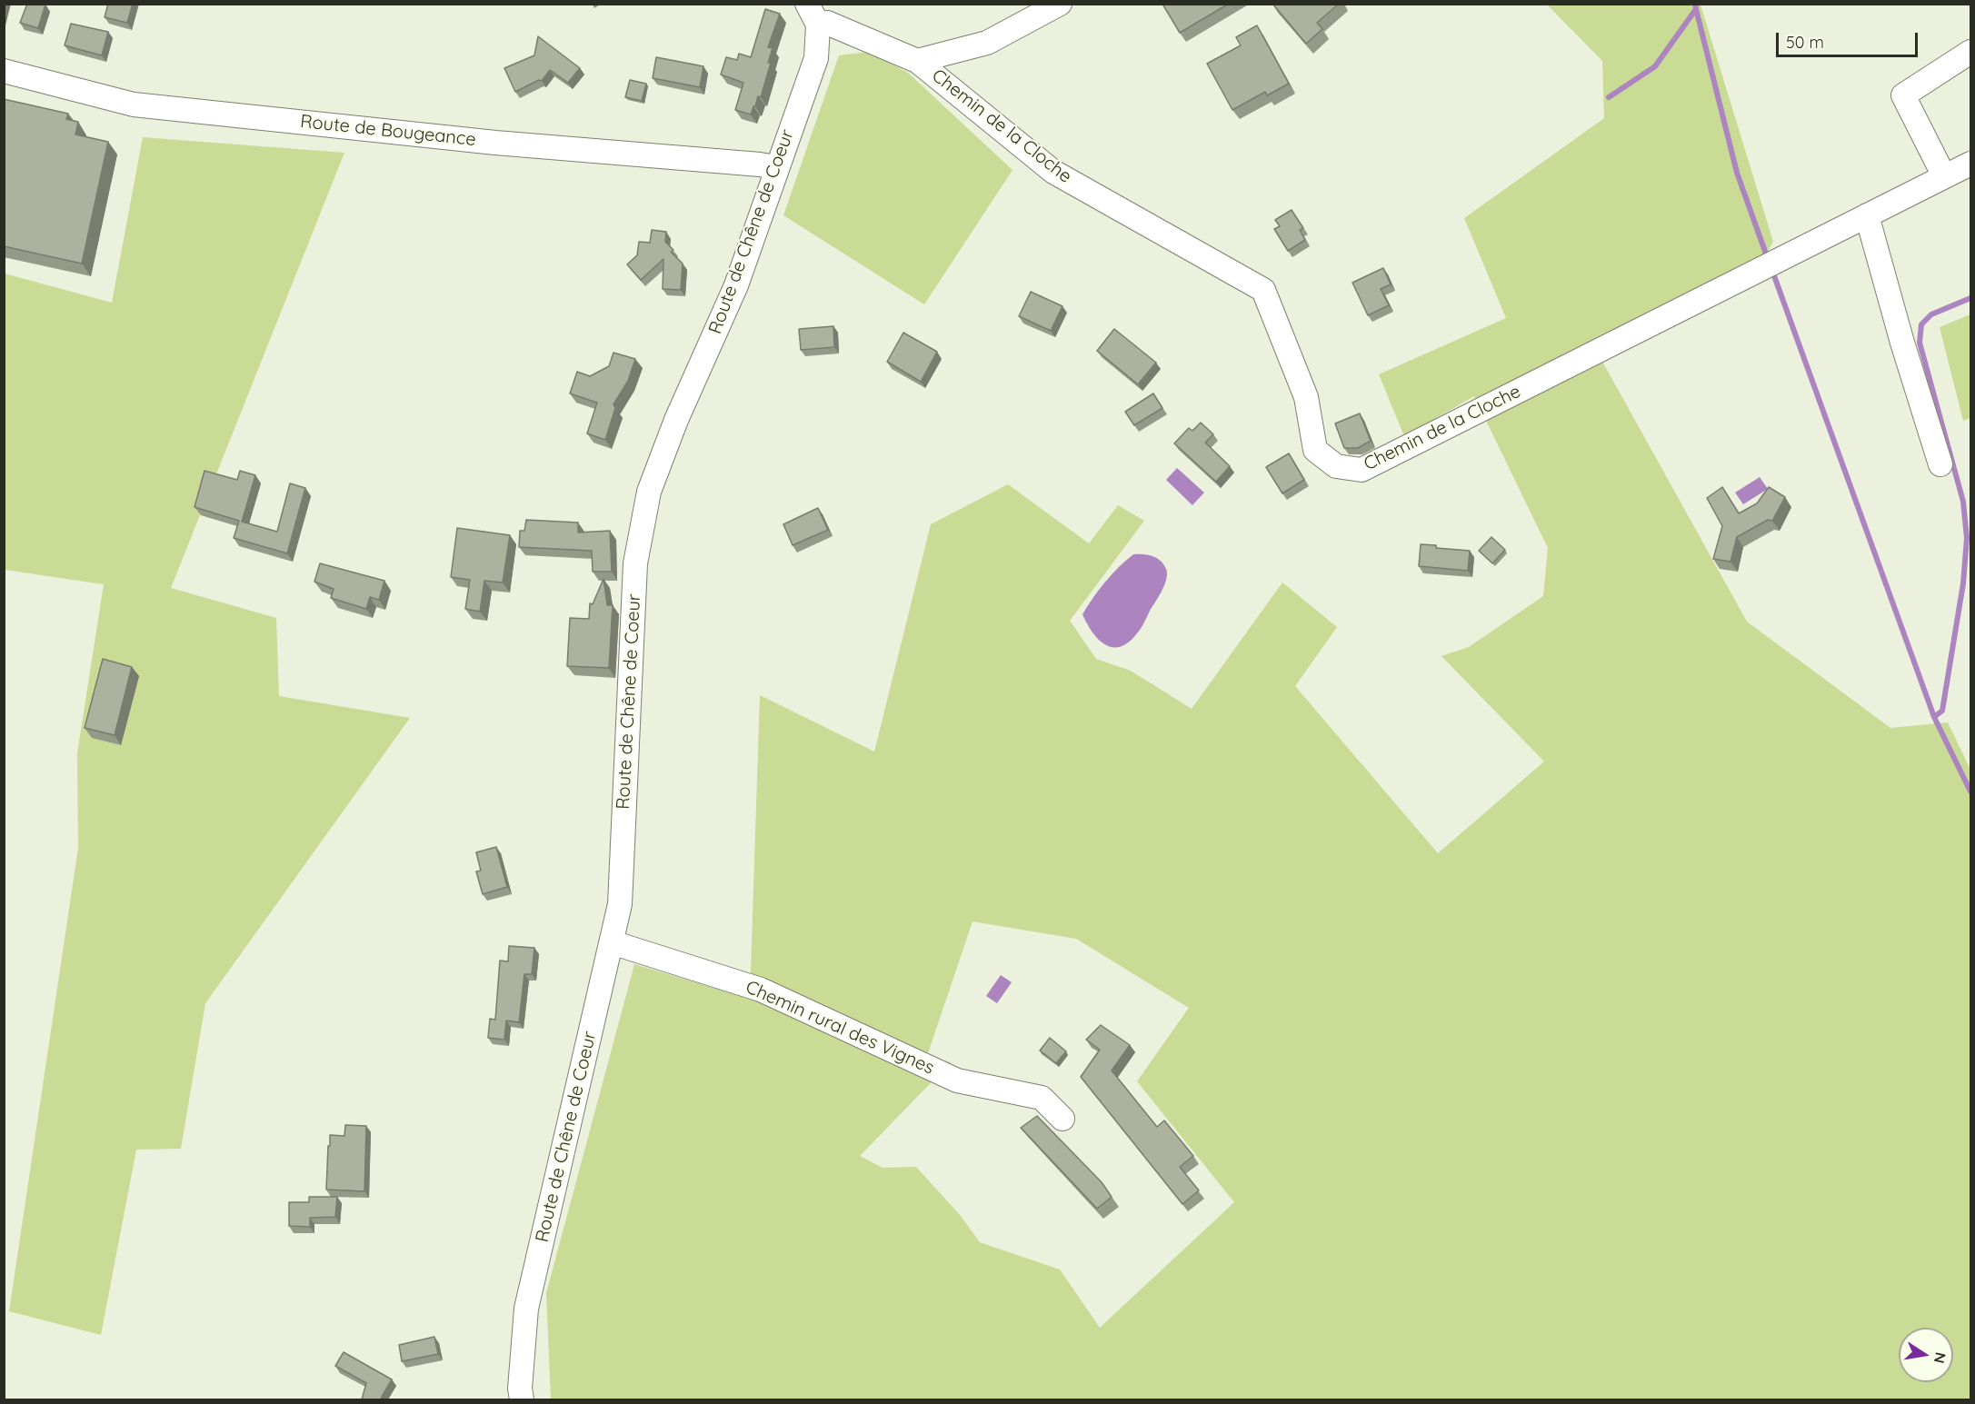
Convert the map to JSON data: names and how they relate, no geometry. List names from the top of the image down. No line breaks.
{"streets":{"street":["Chemin de la Cloche","Route de Bougeance","Route de Chêne de Coeur","Chemin rural des Vignes"]},"crossings":[["Chemin de la Cloche","Route de Chêne de Coeur"],["Route de Bougeance","Route de Chêne de Coeur"],["Route de Chêne de Coeur","Chemin rural des Vignes"]],"scale_bar":"50 m","north":"right"}
